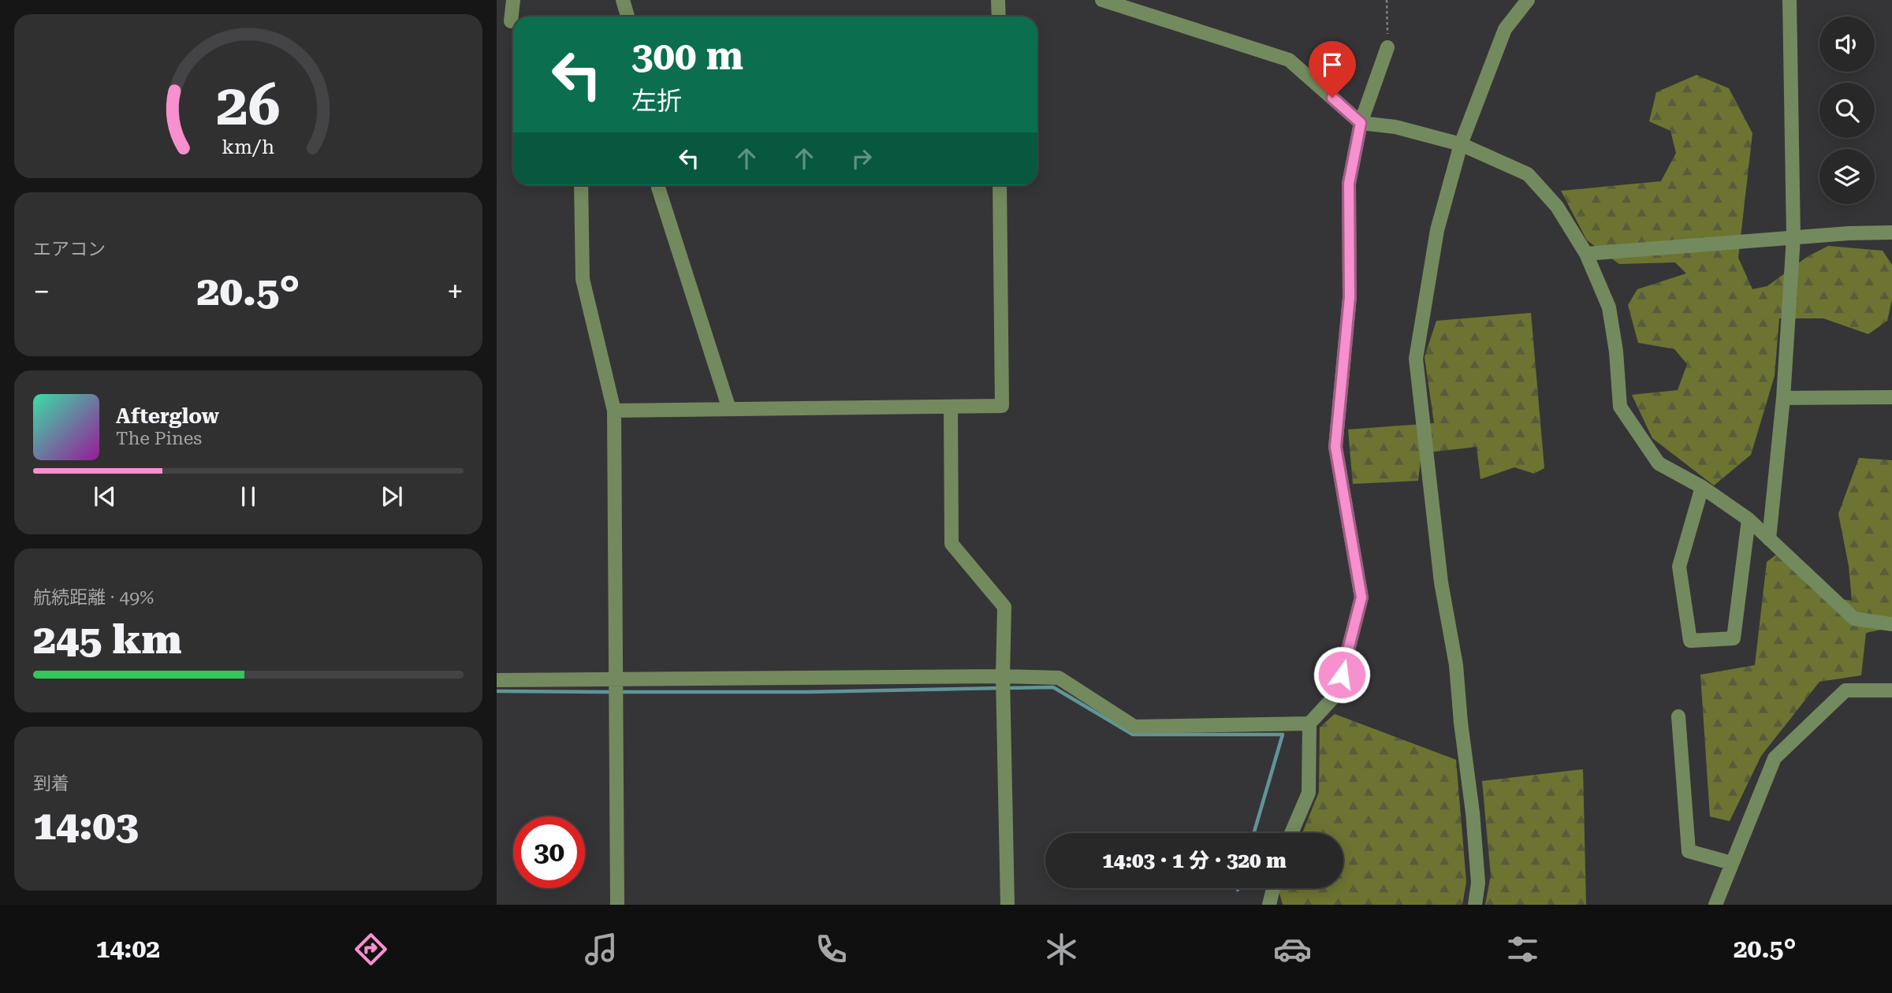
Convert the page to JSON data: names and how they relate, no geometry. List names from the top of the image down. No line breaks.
{"page":{"turn":["300 m","左折"],"tile":["エアコン",["航続距離 · 49%","245 km"],["到着","14:03"]],"heat":["−","20.5°","+"],"song":["Afterglow","The Pines"],"limit":"30","trip":"14:03 · 1 分 · 320 m","tabs":["14:02","20.5°"],"gauge":["26","km/h"]}}
